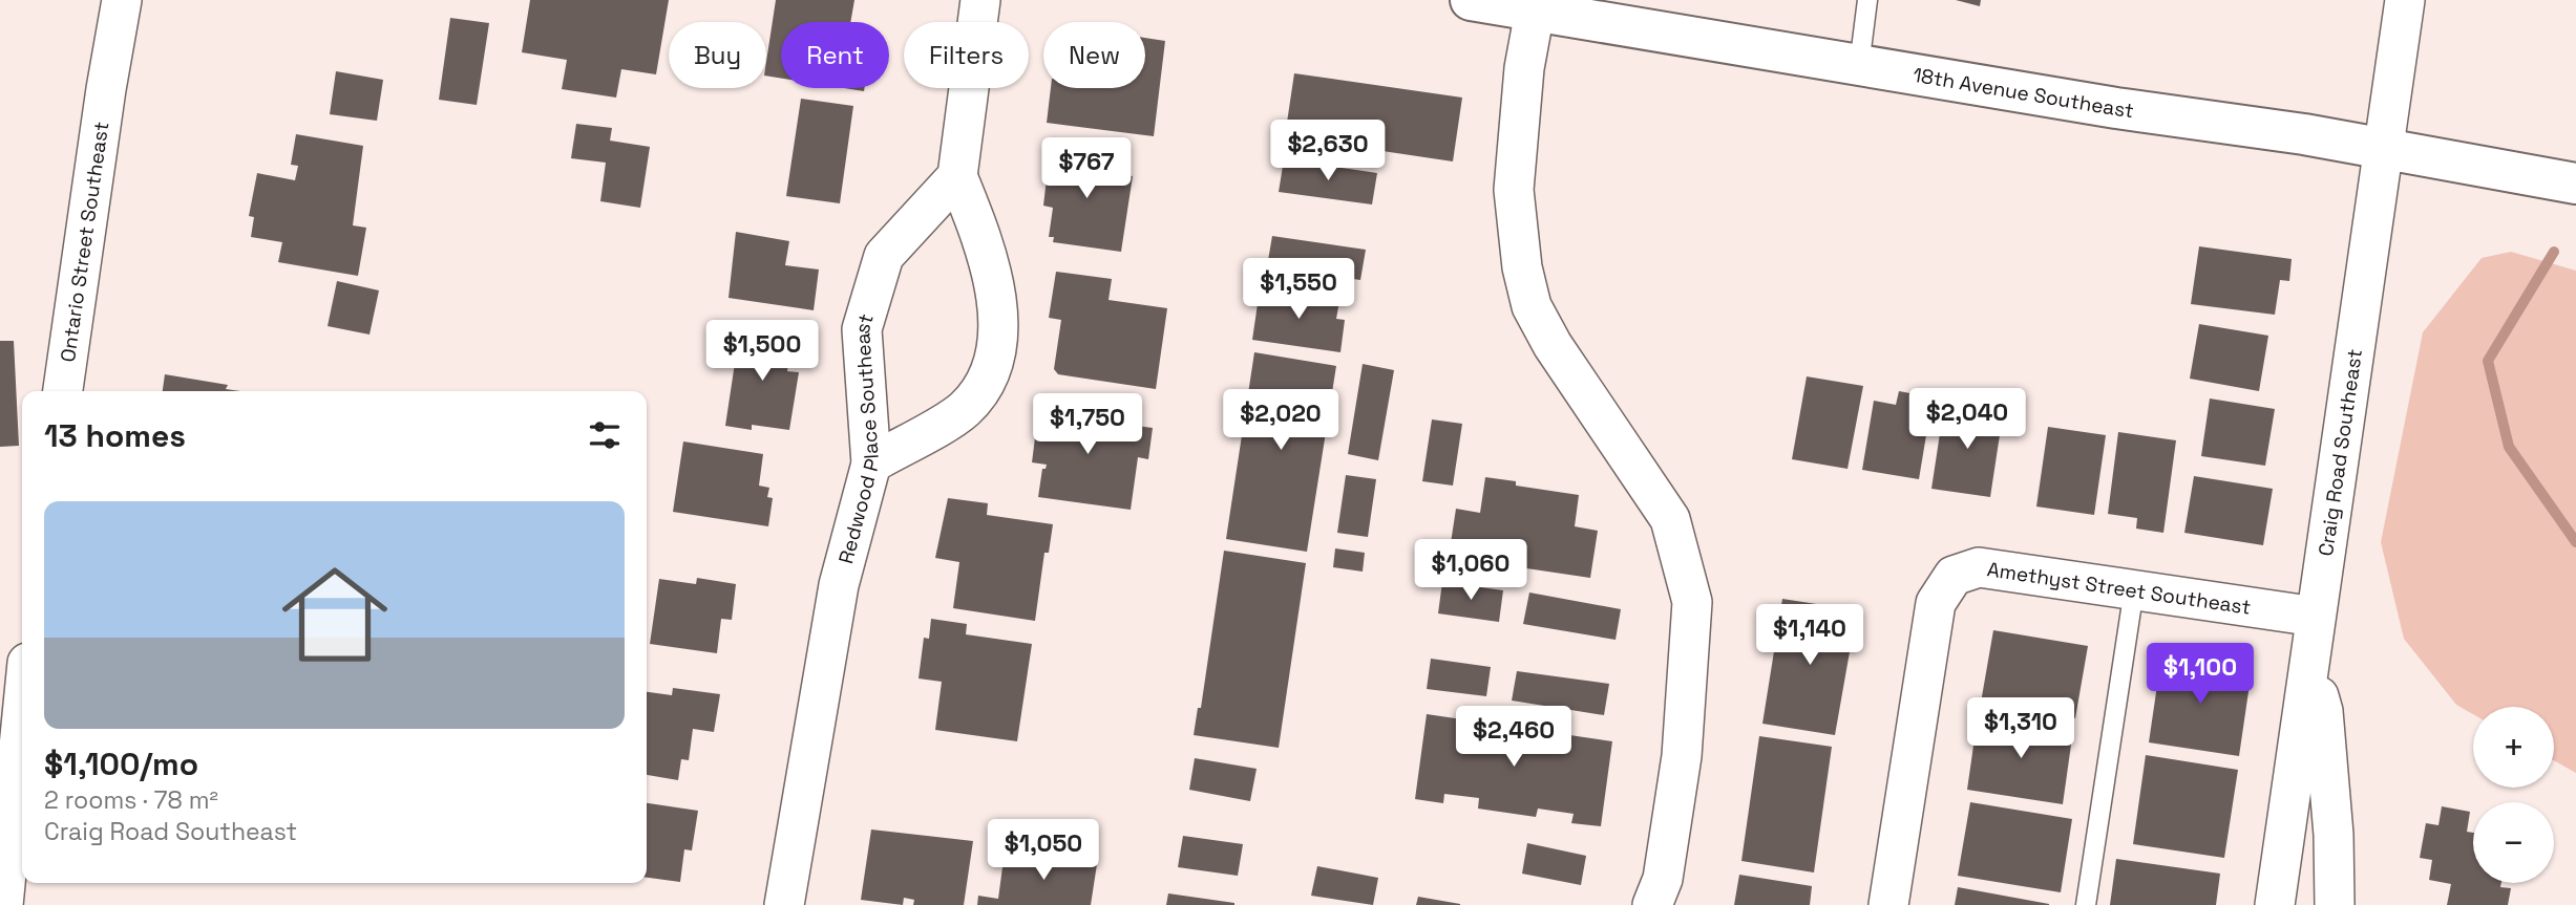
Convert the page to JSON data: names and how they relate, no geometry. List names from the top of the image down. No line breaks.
{"streets":{"street":["18th Avenue Southeast","Ontario Street Southeast","Redwood Place Southeast","Craig Road Southeast","Amethyst Street Southeast"]},"crossings":[["18th Avenue Southeast","Craig Road Southeast"],["Craig Road Southeast","Amethyst Street Southeast"]],"page":{"chip":["Buy","Rent","Filters","New"],"price":["$2,630","$767","$1,550","$1,500","$2,040","$2,020","$1,750","$1,060","$1,140","$1,100","$1,310","$2,460","$1,050"],"heading":"13 homes","list":[{"name":"$1,100/mo","note":"2 rooms · 78 m² · Craig Road Southeast"}],"map_buttons":["+","−"]}}
